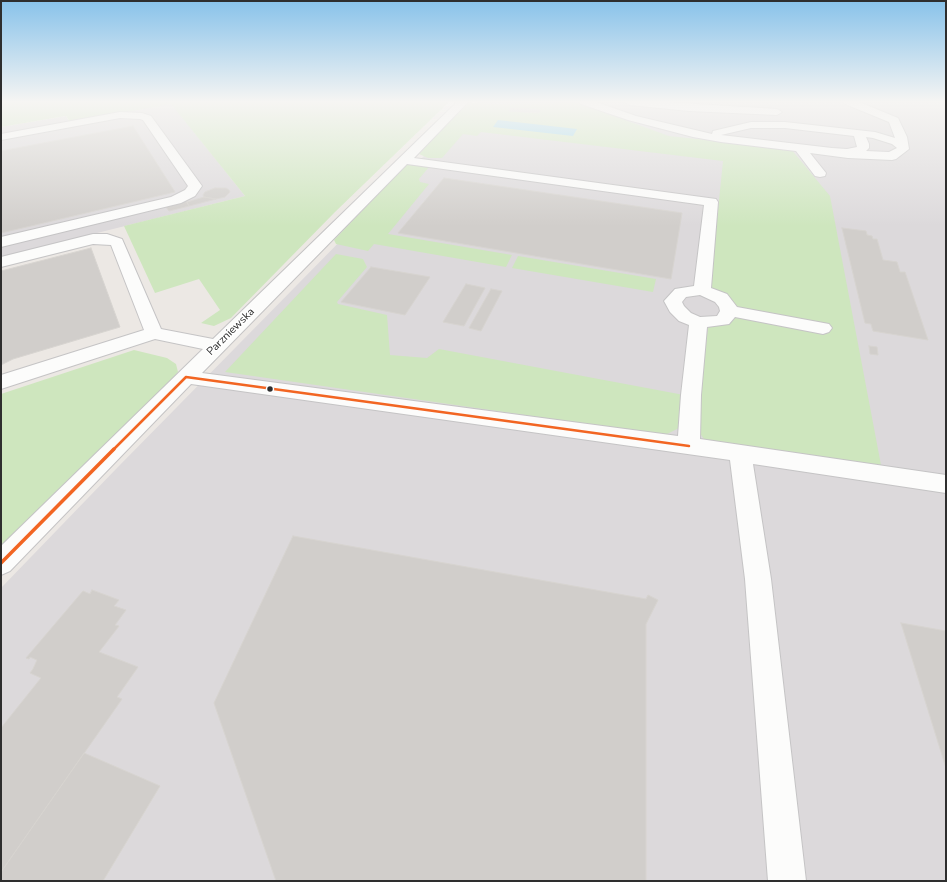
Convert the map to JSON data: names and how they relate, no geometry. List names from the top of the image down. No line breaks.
{"streets":{"street":["Parzniewska"]}}
